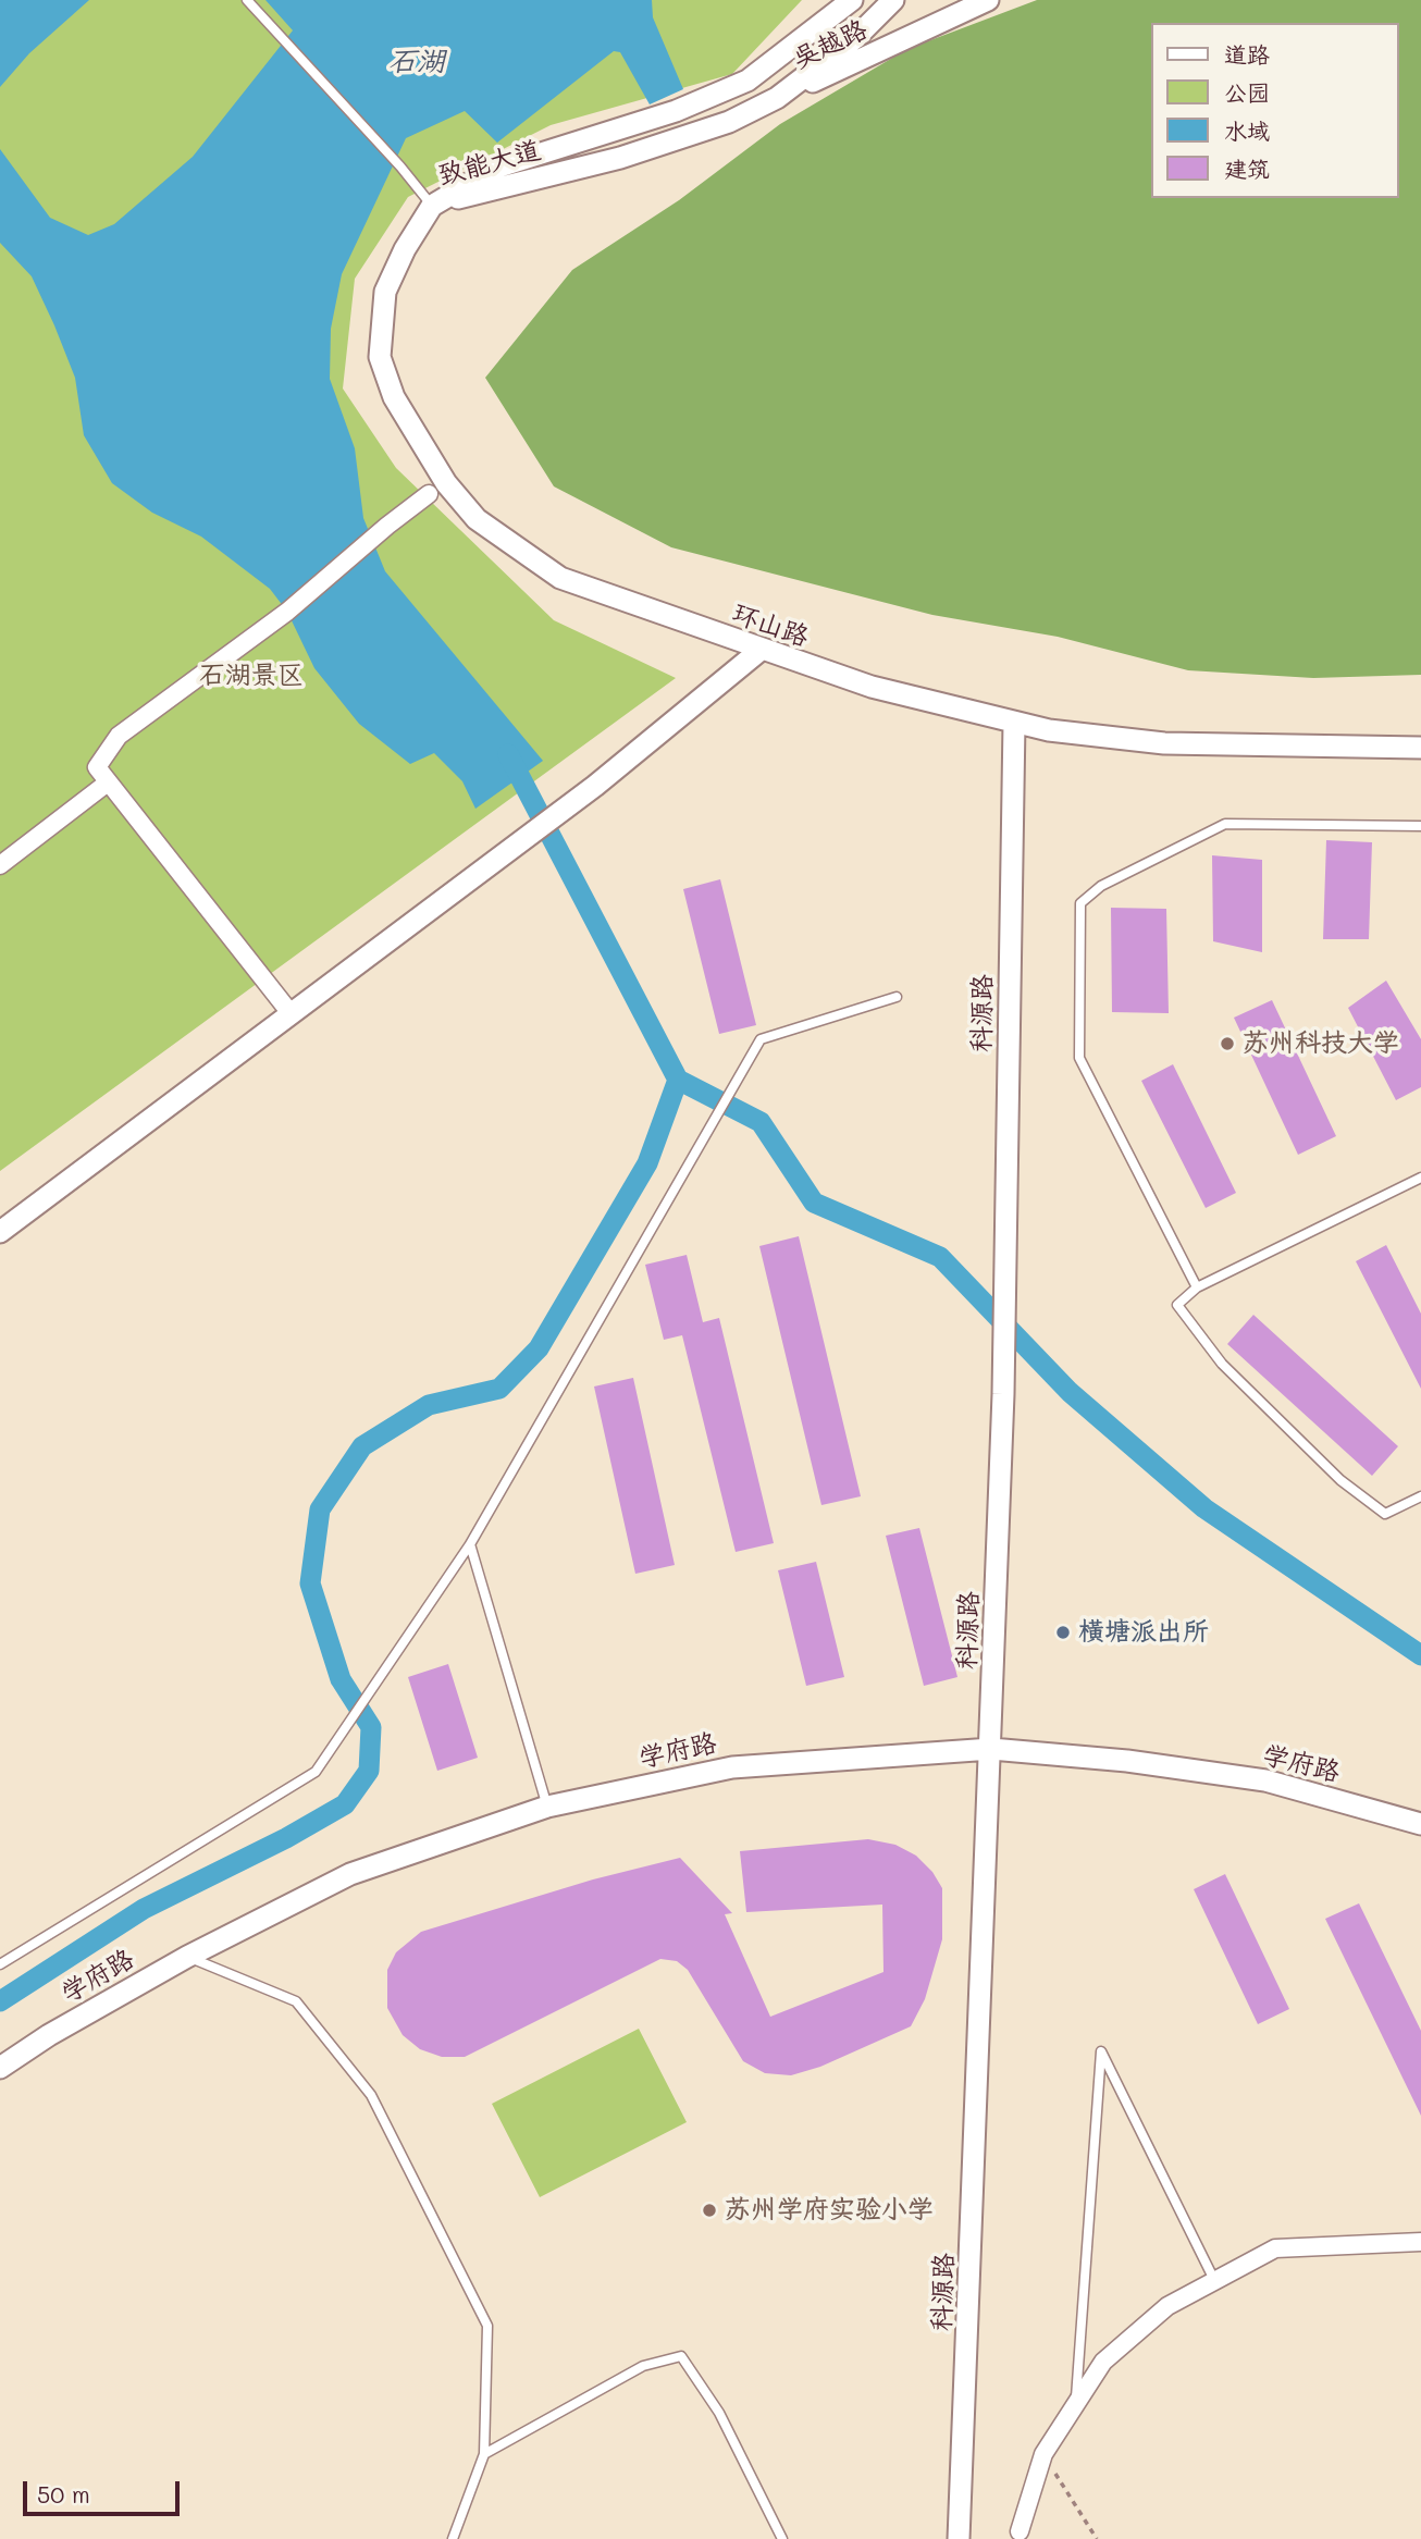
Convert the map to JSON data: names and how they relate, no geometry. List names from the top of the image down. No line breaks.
{"streets":{"street":["吴越路","致能大道","环山路","科源路","学府路"]},"crossings":[["吴越路","致能大道"],["致能大道","环山路"],["环山路","科源路"],["科源路","学府路"]],"water":["石湖"],"parks":["石湖景区"],"places":["苏州科技大学","横塘派出所","苏州学府实验小学"],"legend":["道路","公园","水域","建筑"],"scale_bar":"50 m"}
